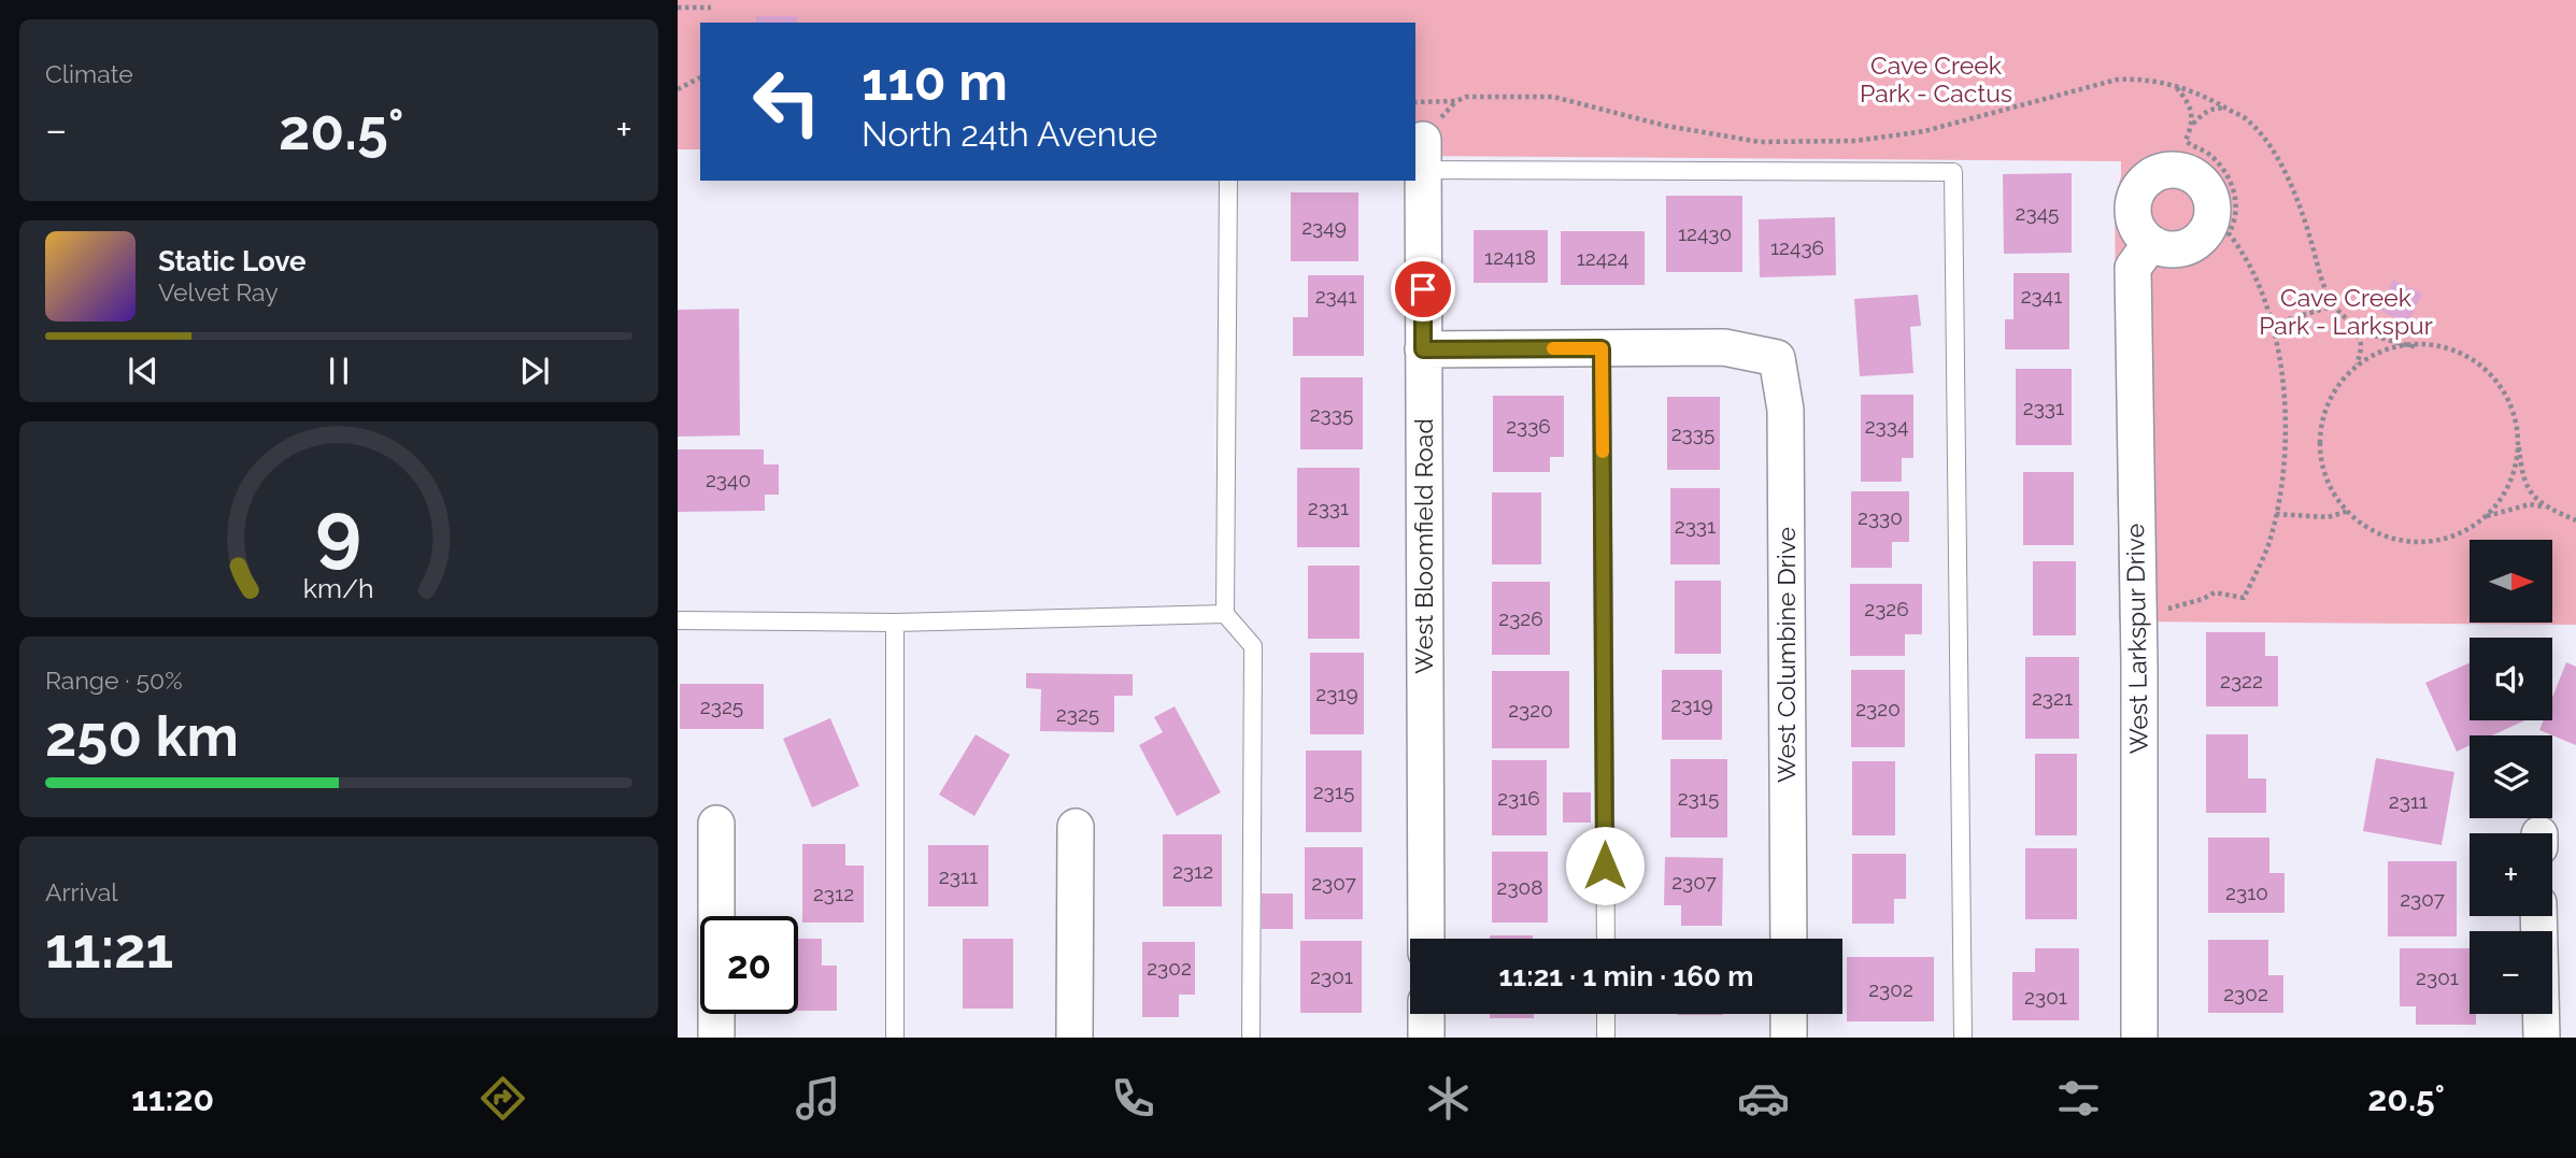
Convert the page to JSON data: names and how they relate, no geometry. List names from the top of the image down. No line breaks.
{"streets":{"street":["West Bloomfield Road","West Larkspur Drive","West Columbine Drive"]},"parks":["Cave Creek Park - Cactus","Cave Creek Park - Larkspur"],"house_numbers":["2345","2349","12430","12436","12418","12424","2341","2341","2331","2335","2336","2334","2335","2340","2331","2330","2331","2326","2326","2322","2319","2321","2319","2325","2320","2320","2325","2315","2316","2315","2311","2312","2311","2307","2307","2308","2310","2312","2307","2302","2301","2301","2302","2302","2301"],"north":"right","page":{"tile":["Climate",["Range · 50%","250 km"],["Arrival","11:21"]],"turn":["110 m","North 24th Avenue"],"heat":["−","20.5°","+"],"song":["Static Love","Velvet Ray"],"map_buttons":["+","−"],"limit":"20","trip":"11:21 · 1 min · 160 m","tabs":["11:20","20.5°"],"gauge":["9","km/h"]}}
